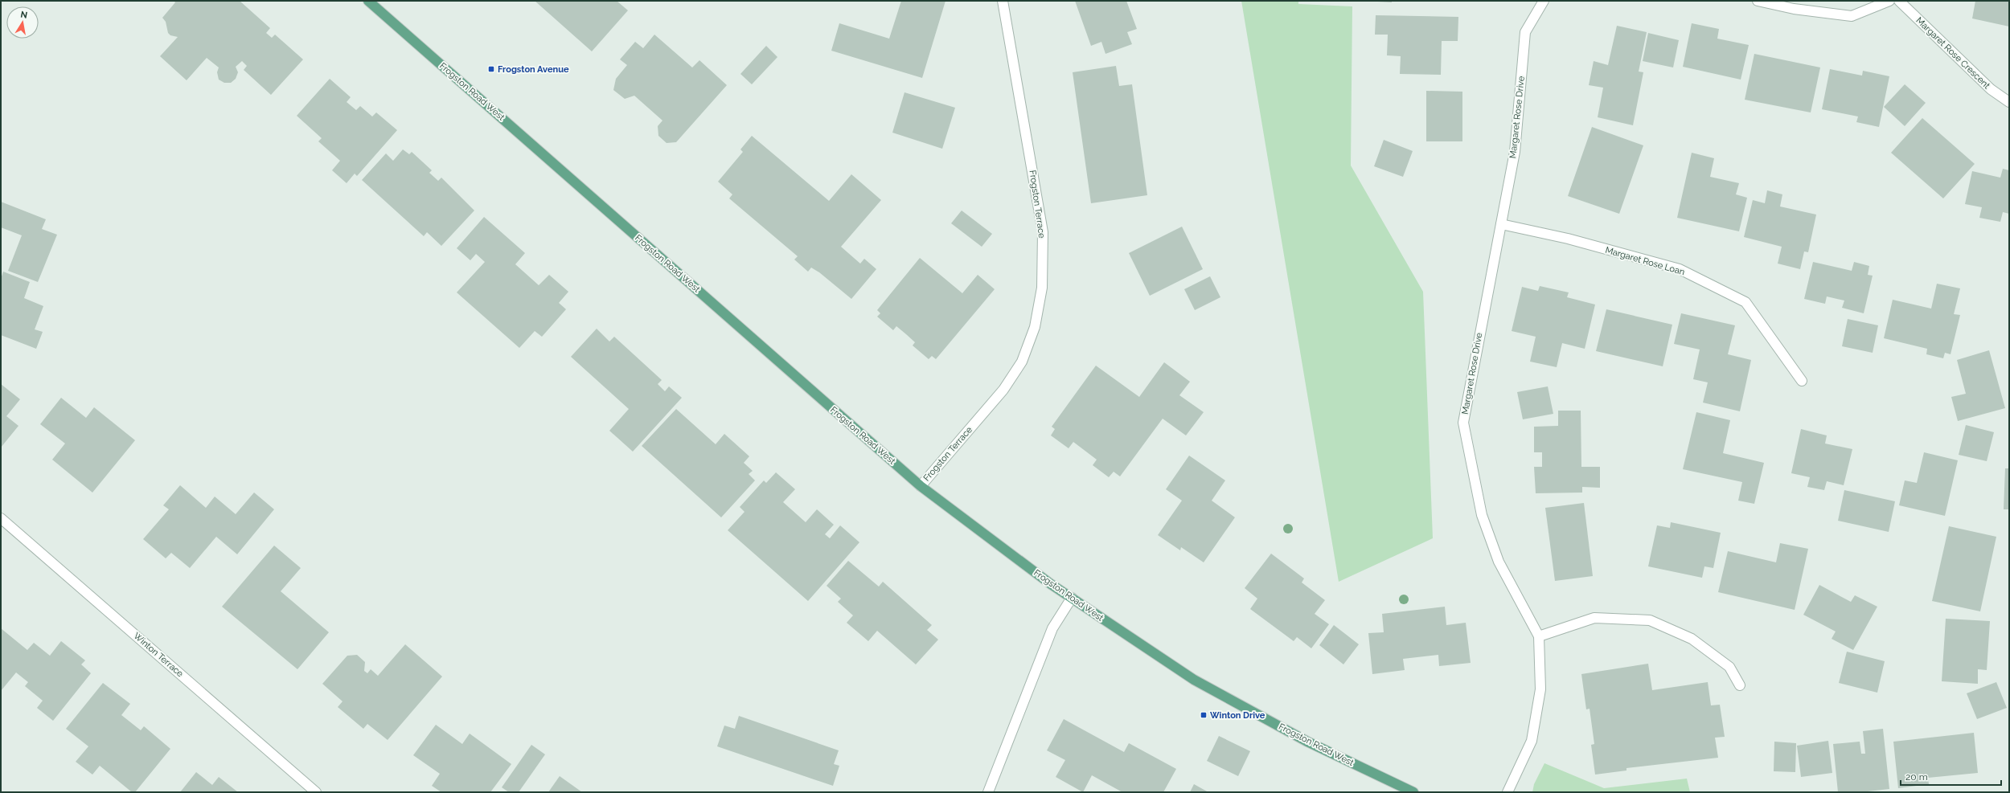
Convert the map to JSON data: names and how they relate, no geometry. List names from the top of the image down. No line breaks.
{"streets":{"main road":["Frogston Road West"],"street":["Margaret Rose Crescent","Margaret Rose Drive","Frogston Terrace","Margaret Rose Loan","Winton Terrace"]},"crossings":[["Frogston Road West","Frogston Terrace"],["Margaret Rose Drive","Margaret Rose Loan"]],"places":{"transit":["Frogston Avenue","Winton Drive"]},"scale_bar":"20 m","north":"top"}
